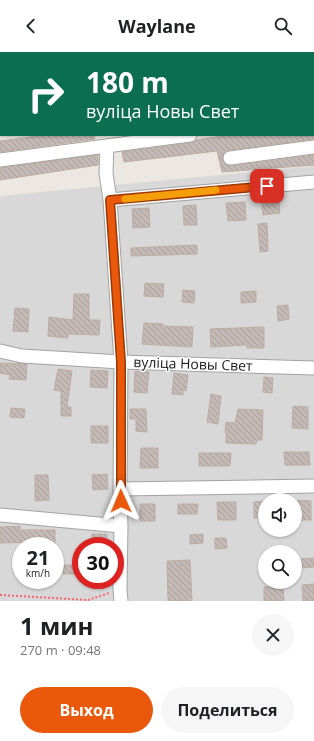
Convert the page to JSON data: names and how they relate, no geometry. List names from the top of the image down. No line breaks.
{"streets":{"street":["вуліца Новы Свет"]},"page":{"header":"Waylane","turn":["180 m","вуліца Новы Свет"],"speed":"21 km/h","limit":"30","heading":["1 мин","270 m · 09:48"],"buttons":["Выход","Поделиться"]}}
